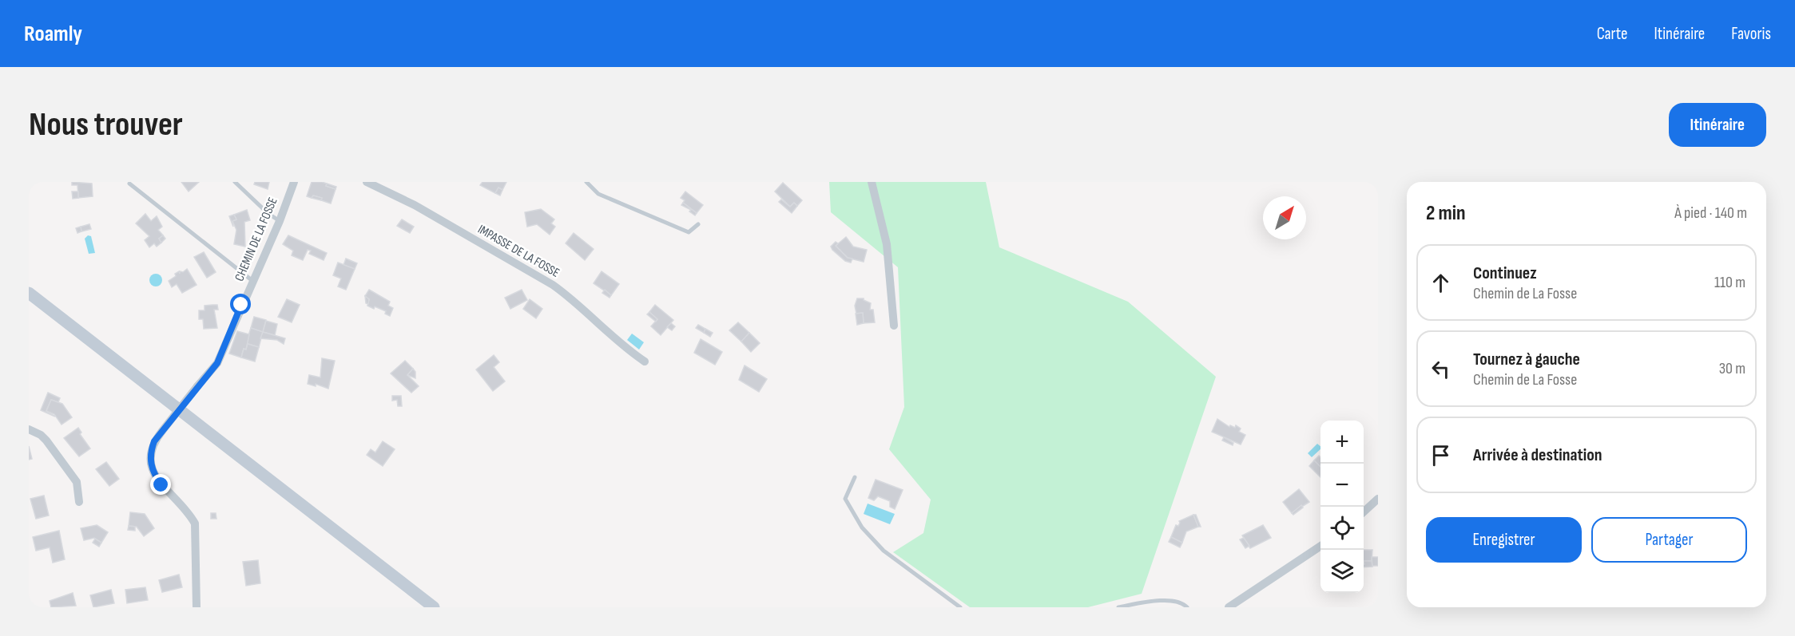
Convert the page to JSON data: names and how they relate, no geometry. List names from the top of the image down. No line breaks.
{"streets":{"street":["CHEMIN DE LA FOSSE","IMPASSE DE LA FOSSE"]},"north":"top right","page":{"header":"Roamly","nav":["Carte","Itinéraire","Favoris"],"buttons":["Itinéraire",["Enregistrer","Partager"]],"title":"Nous trouver","heading":["2 min","À pied · 140 m"],"list":[["Continuez","Chemin de La Fosse","110 m"],["Tournez à gauche","Chemin de La Fosse","30 m"],"Arrivée à destination"],"map_buttons":["+","−"]}}
